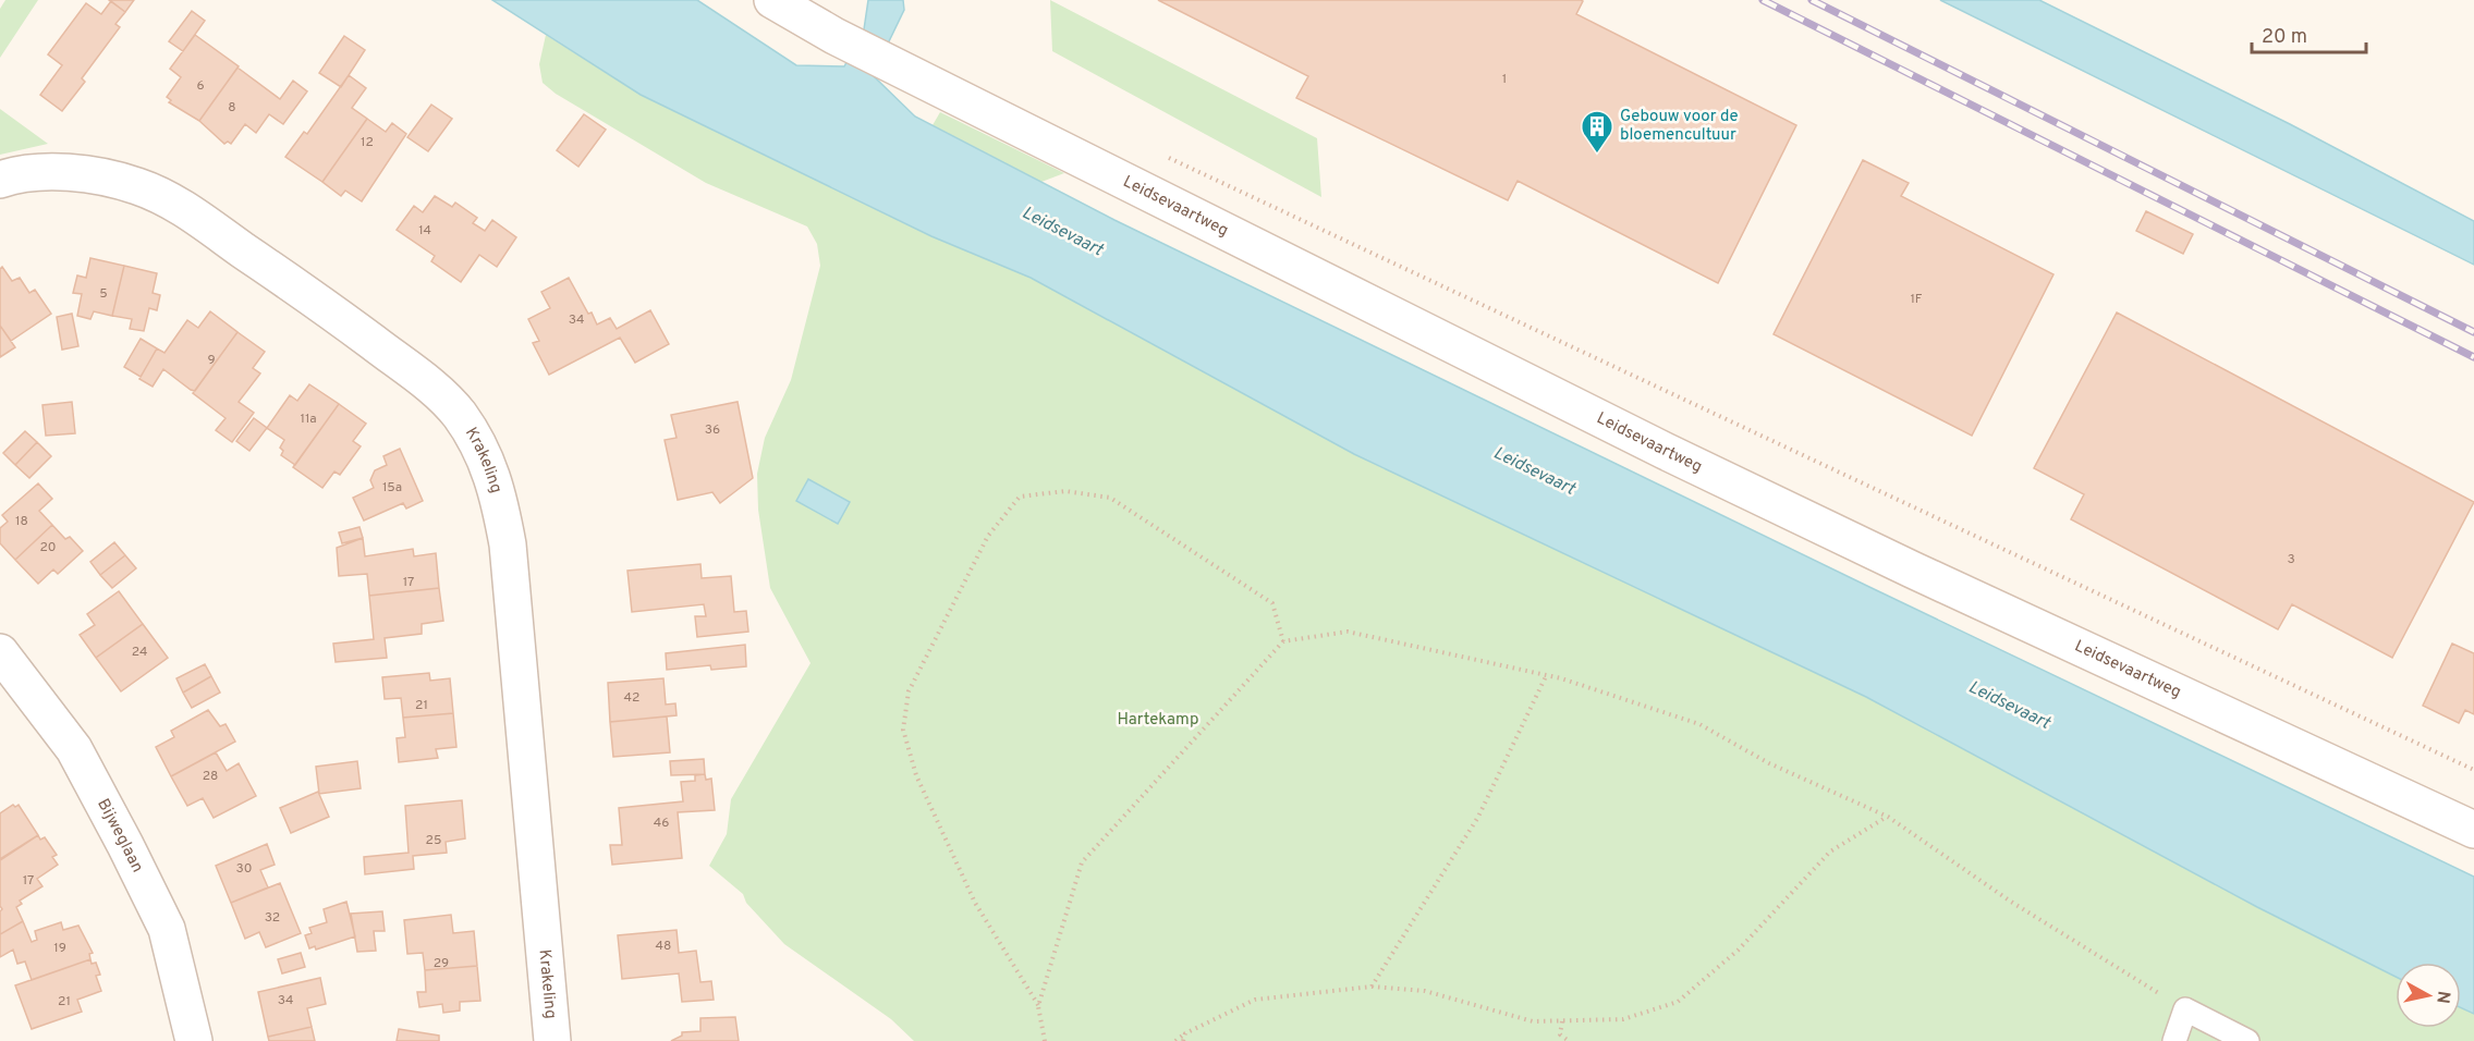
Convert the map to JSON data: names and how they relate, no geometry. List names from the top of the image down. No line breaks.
{"streets":{"street":["Leidsevaartweg","Krakeling","Bijweglaan"]},"water":["Leidsevaart"],"parks":["Hartekamp"],"places":{"building":["Gebouw voor de bloemencultuur"]},"house_numbers":["1","6","8","12","14","5","1F","34","9","11a","36","15a","18","20","3","17","24","42","21","28","46","25","30","17","32","48","19","29","34","21"],"scale_bar":"20 m","north":"right"}
